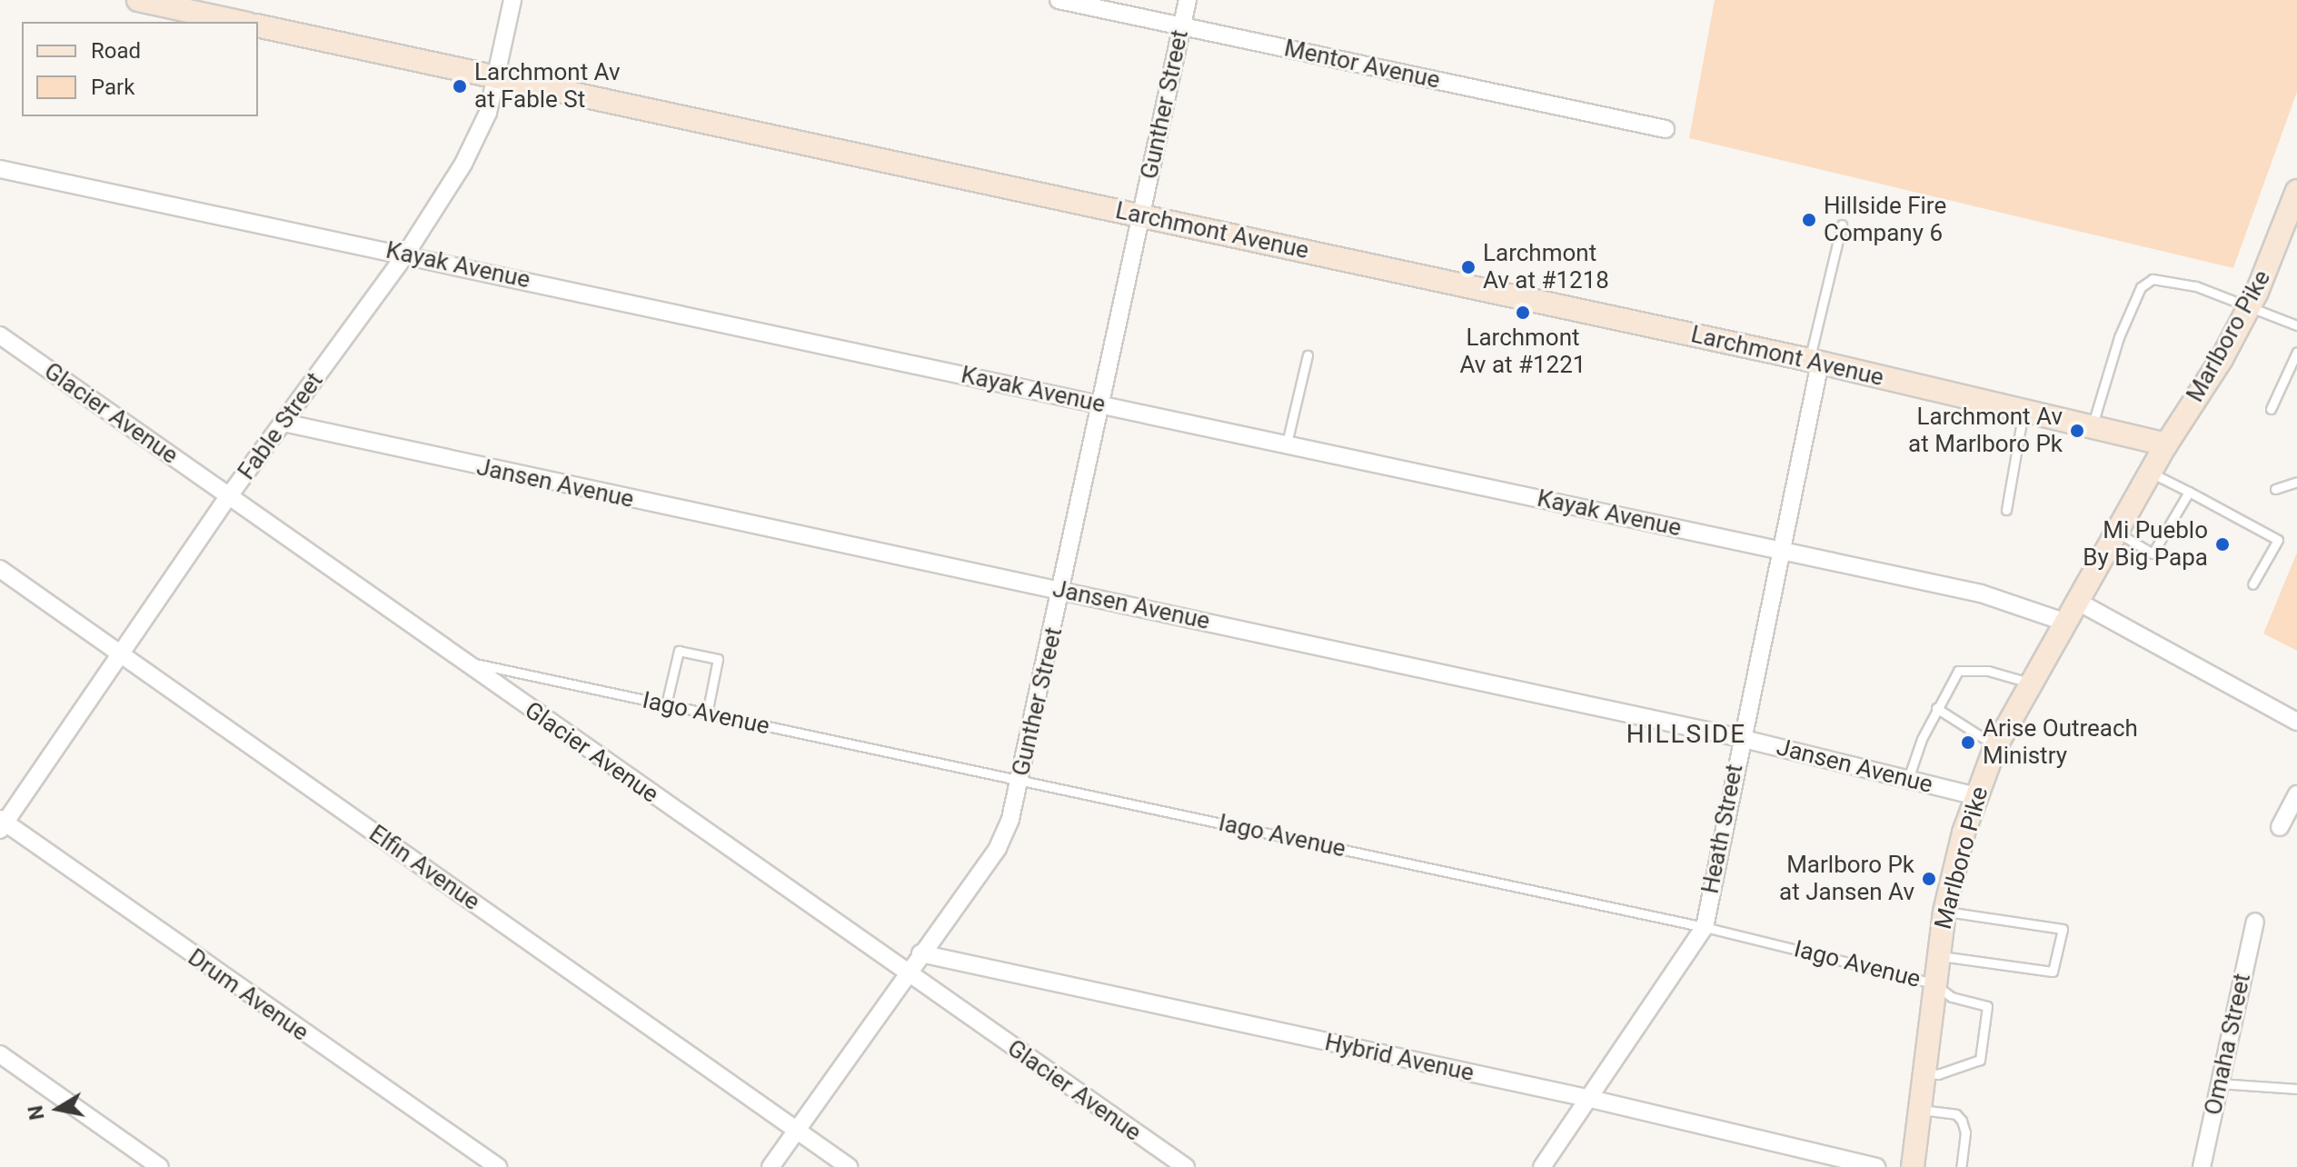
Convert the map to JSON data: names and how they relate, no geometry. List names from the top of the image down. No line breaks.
{"streets":{"street":["Mentor Avenue","Gunther Street","Larchmont Avenue","Kayak Avenue","Marlboro Pike","Glacier Avenue","Fable Street","Jansen Avenue","Heath Street","Elfin Avenue","Drum Avenue","Omaha Street","Hybrid Avenue"],"lane":["Iago Avenue"]},"crossings":[["Mentor Avenue","Gunther Street"],["Gunther Street","Larchmont Avenue"],["Gunther Street","Kayak Avenue"],["Gunther Street","Glacier Avenue"],["Gunther Street","Jansen Avenue"],["Gunther Street","Iago Avenue"],["Gunther Street","Elfin Avenue"],["Gunther Street","Hybrid Avenue"],["Larchmont Avenue","Marlboro Pike"],["Larchmont Avenue","Fable Street"],["Larchmont Avenue","Heath Street"],["Kayak Avenue","Marlboro Pike"],["Kayak Avenue","Fable Street"],["Kayak Avenue","Heath Street"],["Marlboro Pike","Jansen Avenue"],["Marlboro Pike","Iago Avenue"],["Glacier Avenue","Fable Street"],["Glacier Avenue","Iago Avenue"],["Fable Street","Jansen Avenue"],["Fable Street","Elfin Avenue"],["Fable Street","Drum Avenue"],["Jansen Avenue","Heath Street"],["Iago Avenue","Heath Street"],["Heath Street","Hybrid Avenue"]],"districts":["HILLSIDE"],"places":["Larchmont Av at Fable St","Hillside Fire Company 6","Larchmont Av at #1218","Larchmont Av at #1221","Larchmont Av at Marlboro Pk","Mi Pueblo By Big Papa","Arise Outreach Ministry","Marlboro Pk at Jansen Av"],"legend":["Road","Park"],"north":"left"}
